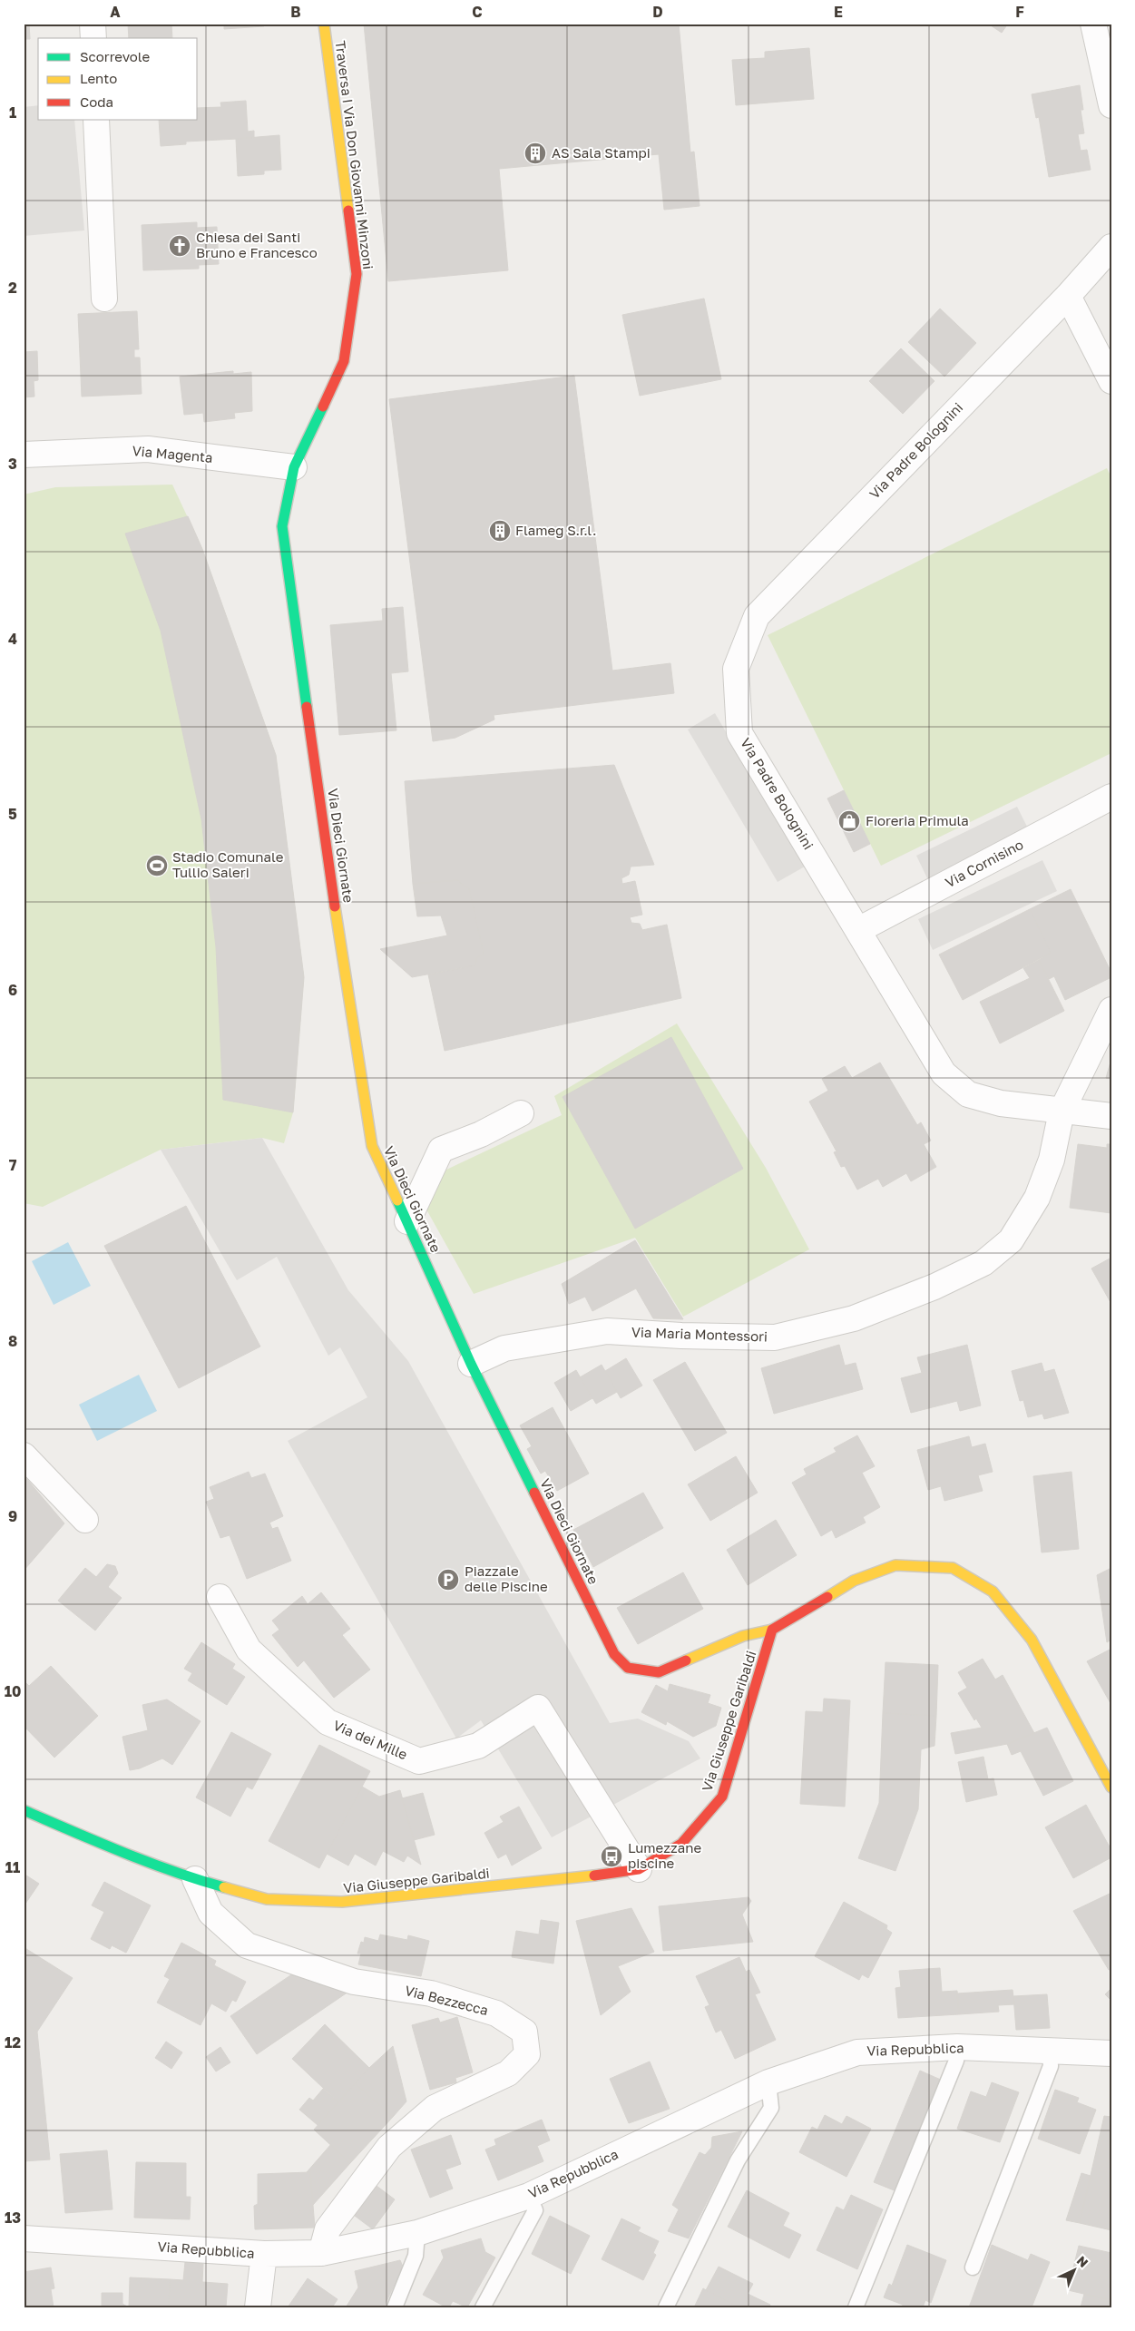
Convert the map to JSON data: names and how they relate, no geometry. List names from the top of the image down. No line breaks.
{"streets":{"street":["Traversa I Via Don Giovanni Minzoni","Via Padre Bolognini","Via Magenta","Via Dieci Giornate","Via Cornisino","Via Maria Montessori","Via Giuseppe Garibaldi","Via dei Mille","Via Bezzecca","Via Repubblica"]},"crossings":[["Traversa I Via Don Giovanni Minzoni","Via Magenta"],["Traversa I Via Don Giovanni Minzoni","Via Dieci Giornate"],["Via Padre Bolognini","Via Cornisino"],["Via Padre Bolognini","Via Maria Montessori"],["Via Magenta","Via Dieci Giornate"],["Via Dieci Giornate","Via Maria Montessori"],["Via Dieci Giornate","Via Giuseppe Garibaldi"],["Via Giuseppe Garibaldi","Via dei Mille"],["Via Giuseppe Garibaldi","Via Bezzecca"],["Via Bezzecca","Via Repubblica"]],"places":{"building":["AS Sala Stampi","Flameg S.r.l."],"church":["Chiesa dei Santi Bruno e Francesco"],"shop":["Fioreria Primula"],"sports":["Stadio Comunale Tullio Saleri"],"parking":["Piazzale delle Piscine"],"bus stop":["Lumezzane piscine"]},"legend":["Scorrevole","Lento","Coda"],"north":"top right","grid":{"columns":["A","B","C","D","E","F"],"rows":["1","2","3","4","5","6","7","8","9","10","11","12","13"]}}
